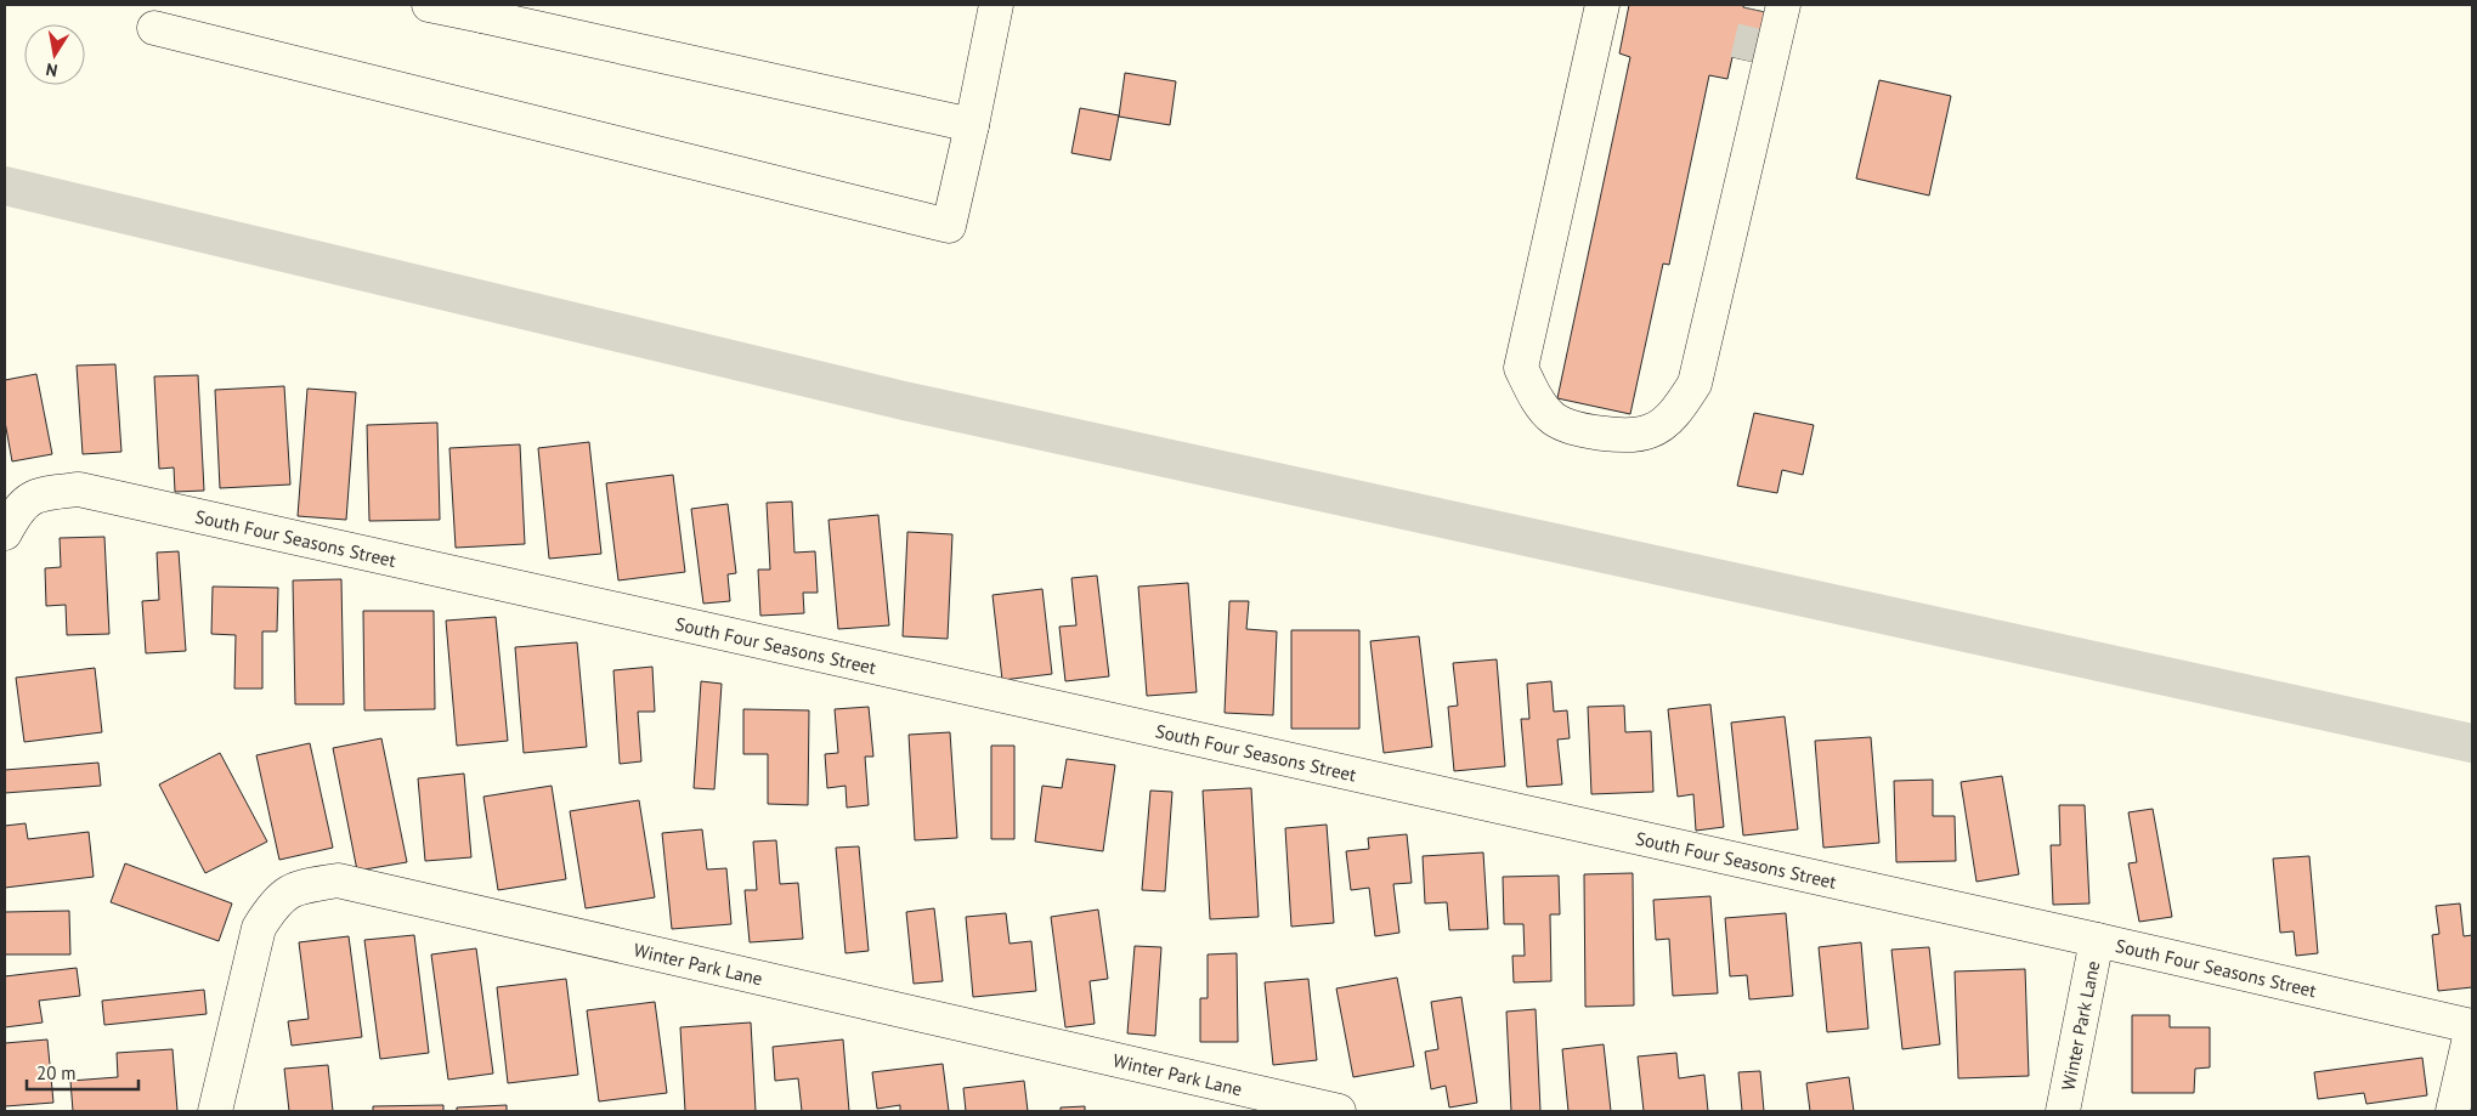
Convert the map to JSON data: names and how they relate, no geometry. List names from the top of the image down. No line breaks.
{"streets":{"street":["South Four Seasons Street","Winter Park Lane"]},"crossings":[["South Four Seasons Street","Winter Park Lane"]],"scale_bar":"20 m","north":"bottom"}
